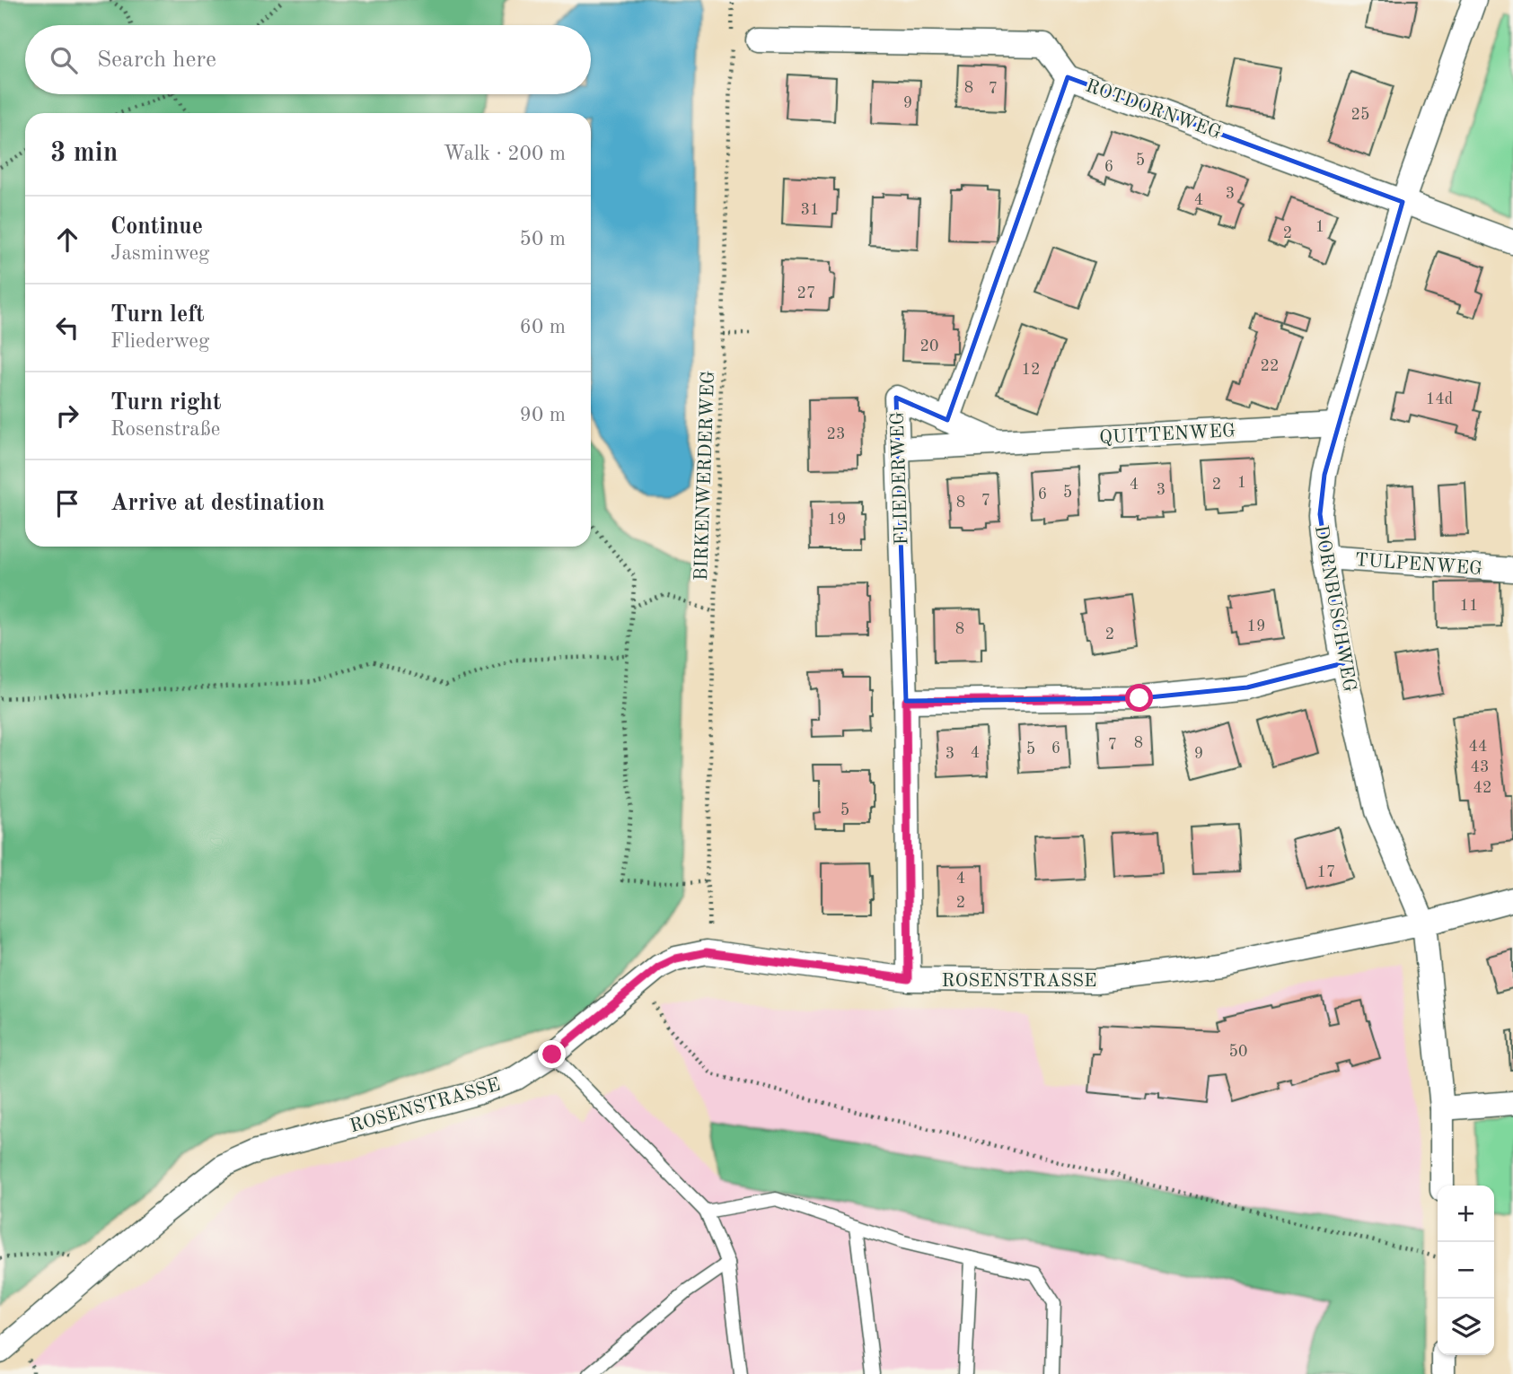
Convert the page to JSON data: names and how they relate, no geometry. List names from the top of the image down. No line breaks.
{"streets":{"street":["ROTDORNWEG","QUITTENWEG","FLIEDERWEG","TULPENWEG","DORNBUSCHWEG","ROSENSTRASSE"],"path":["BIRKENWERDERWEG"]},"crossings":[["ROTDORNWEG","DORNBUSCHWEG"],["QUITTENWEG","FLIEDERWEG"],["QUITTENWEG","DORNBUSCHWEG"],["BIRKENWERDERWEG","ROSENSTRASSE"],["FLIEDERWEG","ROSENSTRASSE"],["TULPENWEG","DORNBUSCHWEG"],["DORNBUSCHWEG","ROSENSTRASSE"]],"house_numbers":["8","7","9","25","5","6","3","4","31","1","2","27","20","22","12","14d","23","1","4","2","3","5","6","7","8","19","11","19","8","2","8","7","44","6","5","4","3","9","43","42","5","17","4","2","50"],"page":{"search":"Search here","heading":["3 min","Walk · 200 m"],"list":[["Continue","Jasminweg","50 m"],["Turn left","Fliederweg","60 m"],["Turn right","Rosenstraße","90 m"],"Arrive at destination"],"map_buttons":["+","−"]}}
